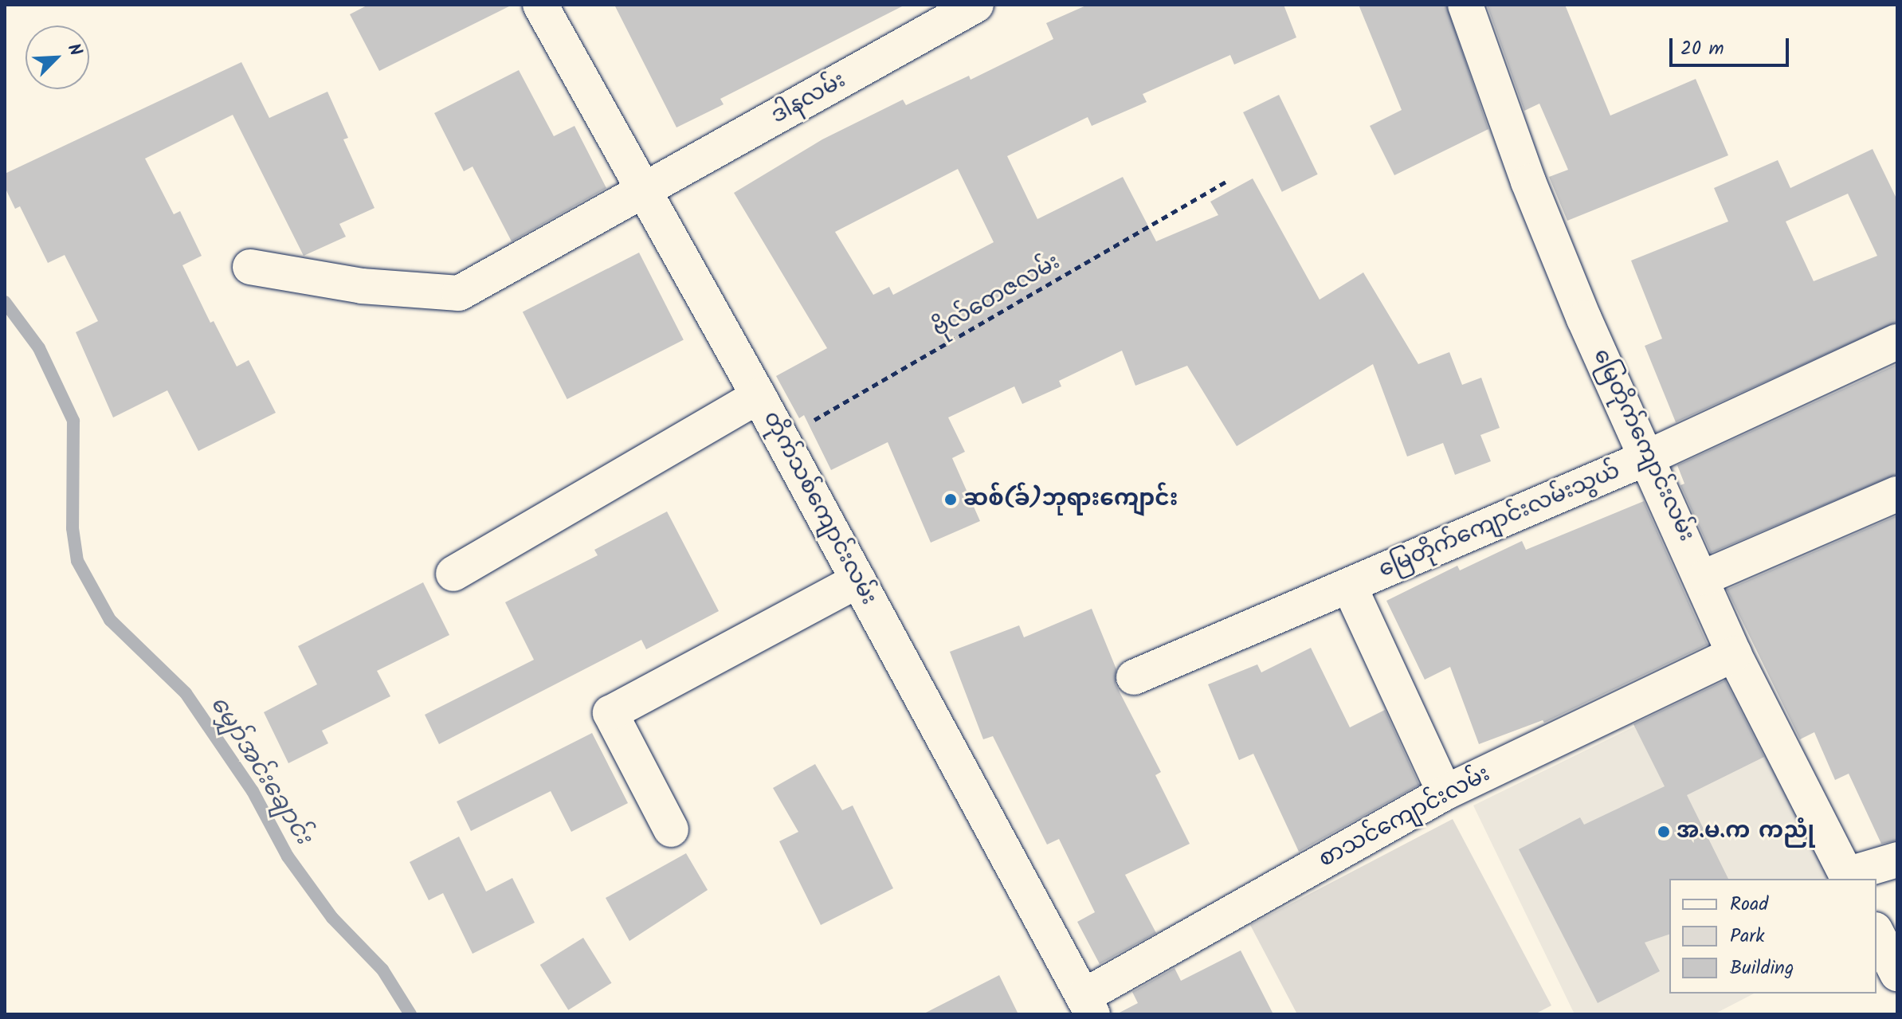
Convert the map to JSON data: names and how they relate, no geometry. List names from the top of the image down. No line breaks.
{"streets":{"street":["ဒါနလမ်း","မြေတိုက်ကျောင်းလမ်း","တိုက်သစ်ကျောင်းလမ်း","မြေတိုက်ကျောင်းလမ်းသွယ်","စာသင်ကျောင်းလမ်း"],"path":["ဗိုလ်တေဇလမ်း"]},"crossings":[["ဒါနလမ်း","တိုက်သစ်ကျောင်းလမ်း"],["ဗိုလ်တေဇလမ်း","တိုက်သစ်ကျောင်းလမ်း"],["မြေတိုက်ကျောင်းလမ်း","မြေတိုက်ကျောင်းလမ်းသွယ်"],["မြေတိုက်ကျောင်းလမ်း","စာသင်ကျောင်းလမ်း"],["တိုက်သစ်ကျောင်းလမ်း","စာသင်ကျောင်းလမ်း"]],"water":["မျှော်အင်းချောင်း"],"places":["ဆစ်(ခ်)ဘုရားကျောင်း","အ.မ.က ကညုံ"],"legend":["Road","Park","Building"],"scale_bar":"20 m","north":"top right"}
